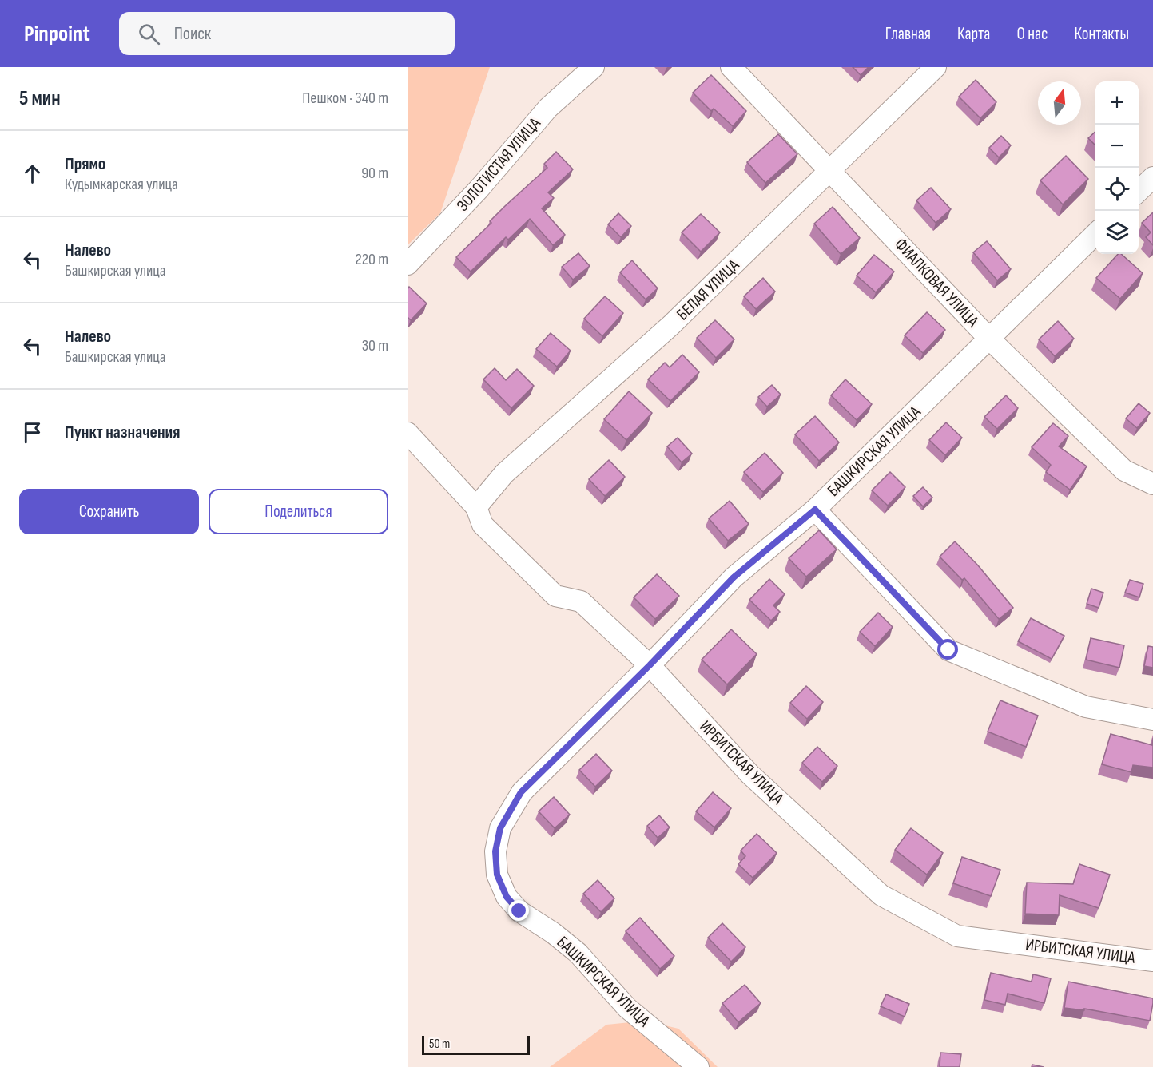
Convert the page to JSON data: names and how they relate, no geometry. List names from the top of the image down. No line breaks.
{"streets":{"street":["ЗОЛОТИСТАЯ УЛИЦА","ФИАЛКОВАЯ УЛИЦА","БЕЛАЯ УЛИЦА","БАШКИРСКАЯ УЛИЦА","ИРБИТСКАЯ УЛИЦА"]},"crossings":[["ФИАЛКОВАЯ УЛИЦА","БЕЛАЯ УЛИЦА"],["ФИАЛКОВАЯ УЛИЦА","БАШКИРСКАЯ УЛИЦА"],["БЕЛАЯ УЛИЦА","ИРБИТСКАЯ УЛИЦА"],["БАШКИРСКАЯ УЛИЦА","ИРБИТСКАЯ УЛИЦА"]],"scale_bar":"50 m","north":"top","page":{"header":"Pinpoint","search":"Поиск","nav":["Главная","Карта","О нас","Контакты"],"heading":["5 мин","Пешком · 340 m"],"map_buttons":["+","−"],"list":[["Прямо","Кудымкарская улица","90 m"],["Налево","Башкирская улица","220 m"],["Налево","Башкирская улица","30 m"],"Пункт назначения"],"buttons":["Сохранить","Поделиться"],"scale":"50 m"}}
